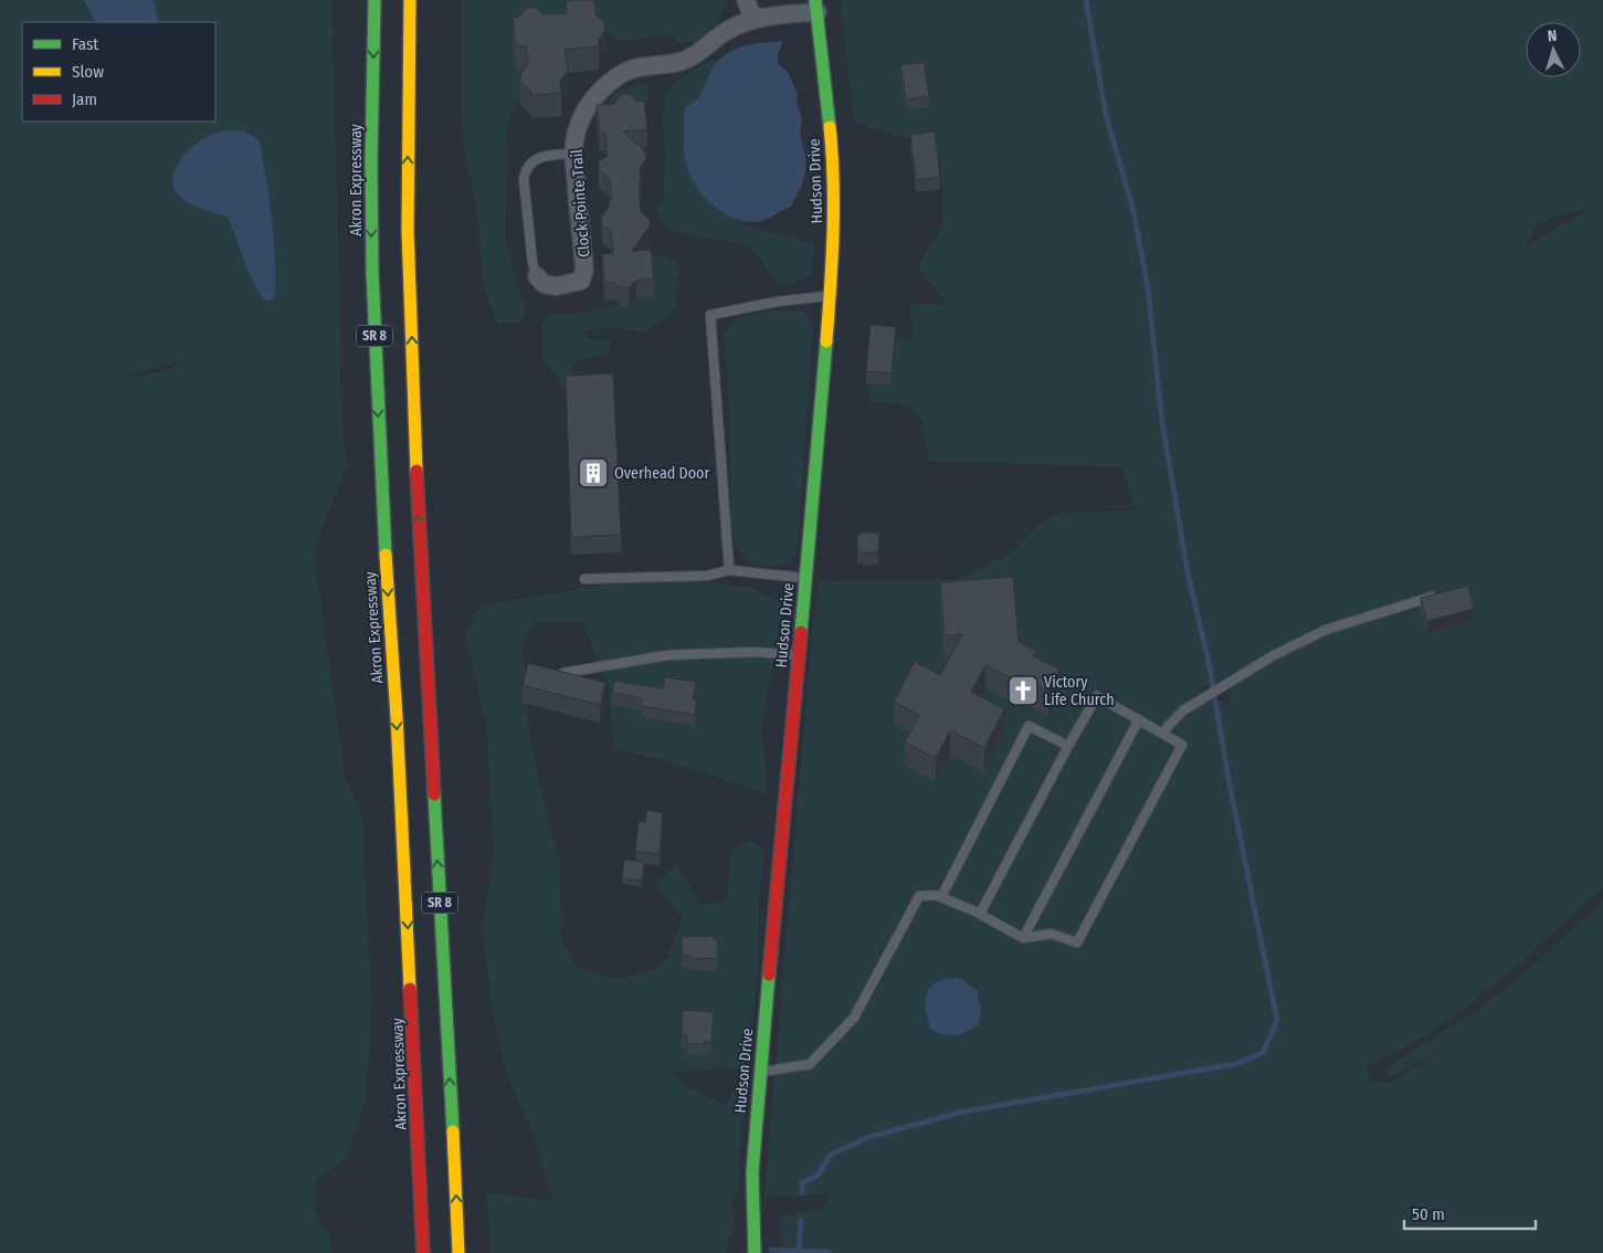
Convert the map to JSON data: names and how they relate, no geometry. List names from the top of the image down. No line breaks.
{"streets":{"main road":["Akron Expressway","Hudson Drive","SR 8"],"street":["Clock Pointe Trail"]},"crossings":[["Hudson Drive","Clock Pointe Trail"]],"places":{"building":["Overhead Door"],"church":["Victory Life Church"]},"legend":["Fast","Slow","Jam"],"scale_bar":"50 m","north":"top"}
